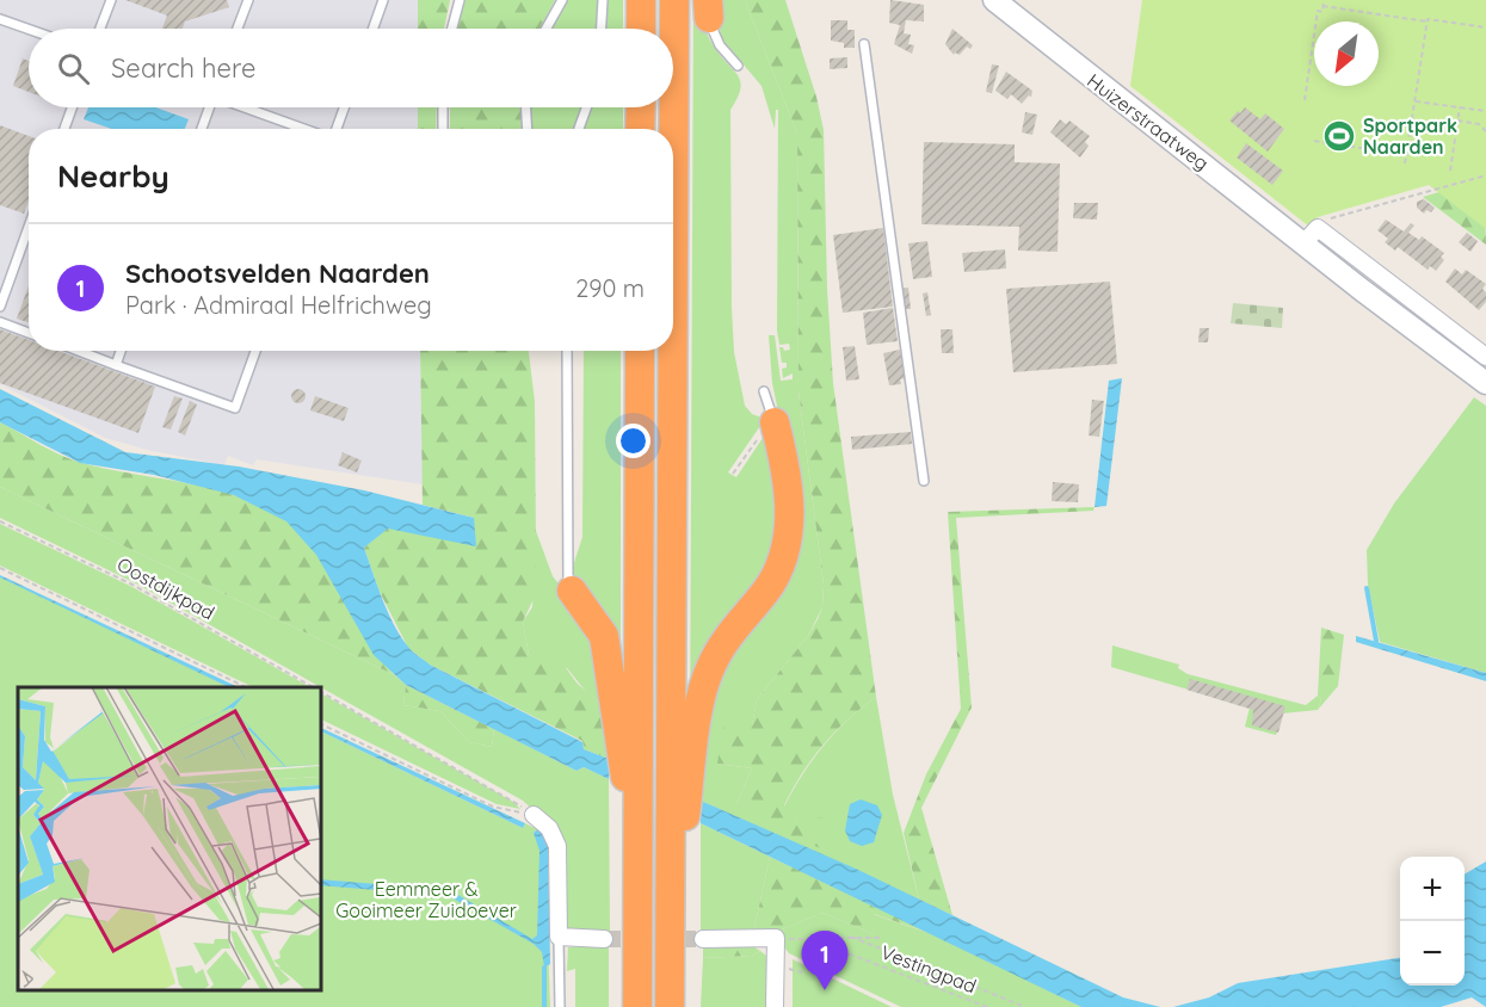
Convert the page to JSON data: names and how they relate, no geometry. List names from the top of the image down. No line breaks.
{"streets":{"street":["Huizerstraatweg"],"path":["Oostdijkpad","Vestingpad"]},"parks":["Eemmeer & Gooimeer Zuidoever"],"places":{"sports":["Sportpark Naarden"]},"north":"bottom left","page":{"search":"Search here","heading":"Nearby","list":[{"mark":"1","name":"Schootsvelden Naarden","note":"Park · Admiraal Helfrichweg","value":"290 m"}],"map_buttons":["+","−"],"pins":"1"}}
